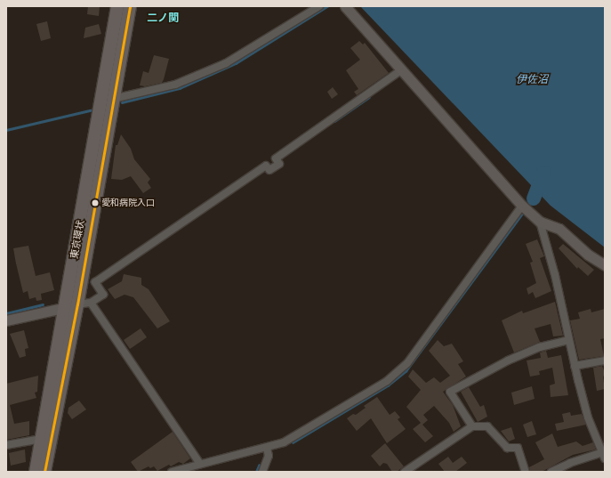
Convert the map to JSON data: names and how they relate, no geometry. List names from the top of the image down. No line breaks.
{"streets":{"highway":["東京環状"]},"districts":["二ノ関"],"water":["伊佐沼"],"places":["愛和病院入口"]}
